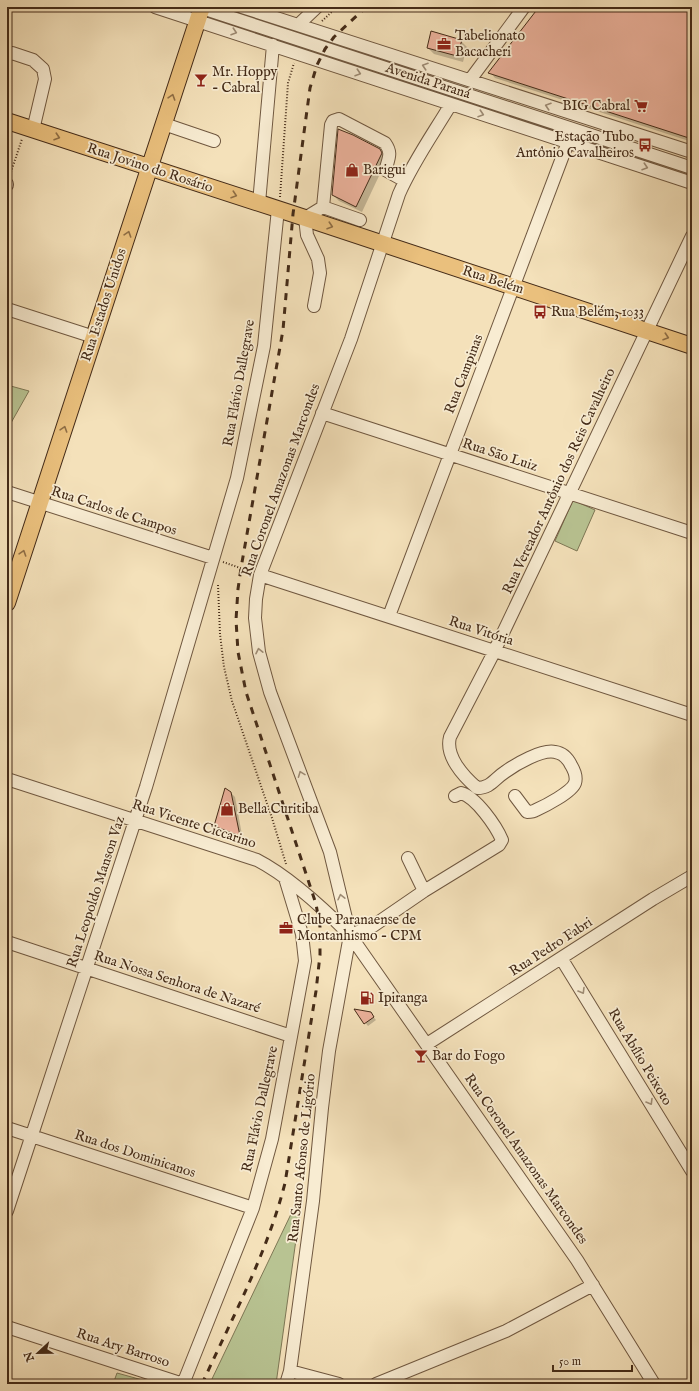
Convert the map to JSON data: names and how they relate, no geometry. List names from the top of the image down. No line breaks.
{"streets":{"main road":["Rua Jovino do Rosário","Rua Belém","Rua Estados Unidos"],"street":["Avenida Paraná","Rua Campinas","Rua Flávio Dallegrave","Rua São Luiz","Rua Coronel Amazonas Marcondes","Rua Vereador Antônio dos Reis Cavalheiro","Rua Carlos de Campos","Rua Vitória","Rua Vicente Ciccarino","Rua Leopoldo Manson Vaz","Rua Pedro Fabri","Rua Nossa Senhora de Nazaré","Rua Abílio Peixoto","Rua dos Dominicanos","Rua Santo Afonso de Ligório","Rua Ary Barroso"]},"crossings":[["Avenida Paraná","Rua Estados Unidos"],["Avenida Paraná","Rua Campinas"],["Avenida Paraná","Rua Coronel Amazonas Marcondes"],["Rua Jovino do Rosário","Rua Belém"],["Rua Jovino do Rosário","Rua Estados Unidos"],["Rua Jovino do Rosário","Rua Flávio Dallegrave"],["Rua Belém","Rua Campinas"],["Rua Belém","Rua Flávio Dallegrave"],["Rua Belém","Rua Coronel Amazonas Marcondes"],["Rua Belém","Rua Vereador Antônio dos Reis Cavalheiro"],["Rua Estados Unidos","Rua Carlos de Campos"],["Rua Campinas","Rua São Luiz"],["Rua Campinas","Rua Vitória"],["Rua Flávio Dallegrave","Rua Carlos de Campos"],["Rua Flávio Dallegrave","Rua Vicente Ciccarino"],["Rua Flávio Dallegrave","Rua Leopoldo Manson Vaz"],["Rua Flávio Dallegrave","Rua Nossa Senhora de Nazaré"],["Rua Flávio Dallegrave","Rua dos Dominicanos"],["Rua Flávio Dallegrave","Rua Ary Barroso"],["Rua São Luiz","Rua Coronel Amazonas Marcondes"],["Rua São Luiz","Rua Vereador Antônio dos Reis Cavalheiro"],["Rua Coronel Amazonas Marcondes","Rua Vitória"],["Rua Coronel Amazonas Marcondes","Rua Vicente Ciccarino"],["Rua Coronel Amazonas Marcondes","Rua Pedro Fabri"],["Rua Coronel Amazonas Marcondes","Rua Santo Afonso de Ligório"],["Rua Vereador Antônio dos Reis Cavalheiro","Rua Vitória"],["Rua Carlos de Campos","Rua Leopoldo Manson Vaz"],["Rua Vicente Ciccarino","Rua Leopoldo Manson Vaz"],["Rua Vicente Ciccarino","Rua Santo Afonso de Ligório"],["Rua Leopoldo Manson Vaz","Rua Nossa Senhora de Nazaré"],["Rua Leopoldo Manson Vaz","Rua dos Dominicanos"],["Rua Pedro Fabri","Rua Abílio Peixoto"]],"one_way":["Rua Jovino do Rosário","Rua Estados Unidos","Rua Abílio Peixoto"],"places":{"office":["Tabelionato Bacacheri","Clube Paranaense de Montanhismo - CPM"],"bar":["Mr. Hoppy - Cabral","Bar do Fogo"],"supermarket":["BIG Cabral"],"bus stop":["Estação Tubo Antônio Cavalheiros","Rua Belém, 1033"],"shop":["Barigui","Bella Curitiba"],"fuel station":["Ipiranga"]},"scale_bar":"50 m","north":"left"}
